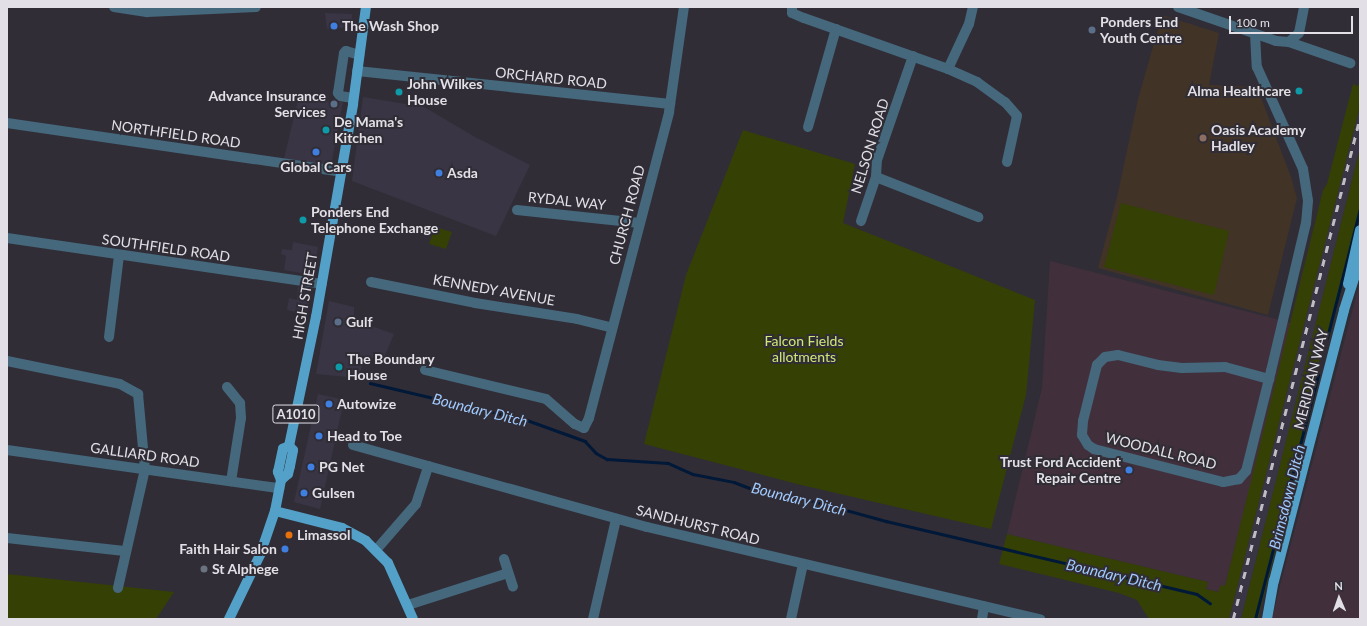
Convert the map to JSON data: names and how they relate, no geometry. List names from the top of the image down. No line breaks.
{"streets":{"main road":["HIGH STREET","MERIDIAN WAY","A1010"],"street":["ORCHARD ROAD","NORTHFIELD ROAD","NELSON ROAD","RYDAL WAY","CHURCH ROAD","SOUTHFIELD ROAD","KENNEDY AVENUE","WOODALL ROAD","GALLIARD ROAD","SANDHURST ROAD"]},"crossings":[["ORCHARD ROAD","CHURCH ROAD"],["ORCHARD ROAD","HIGH STREET"],["NORTHFIELD ROAD","HIGH STREET"],["RYDAL WAY","CHURCH ROAD"],["CHURCH ROAD","KENNEDY AVENUE"],["SOUTHFIELD ROAD","HIGH STREET"],["HIGH STREET","A1010"],["HIGH STREET","GALLIARD ROAD"],["A1010","GALLIARD ROAD"]],"water":["Boundary Ditch","Brimsdown Ditch"],"parks":["Falcon Fields allotments"],"places":["The Wash Shop","Ponders End Youth Centre","Alma Healthcare","John Wilkes House","Advance Insurance Services","De Mama's Kitchen","Oasis Academy Hadley","Global Cars","Asda","Ponders End Telephone Exchange","Gulf","The Boundary House","Autowize","Head to Toe","PG Net","Trust Ford Accident Repair Centre","Gulsen","Limassol","Faith Hair Salon","St Alphege"],"scale_bar":"100 m","north":"top"}
